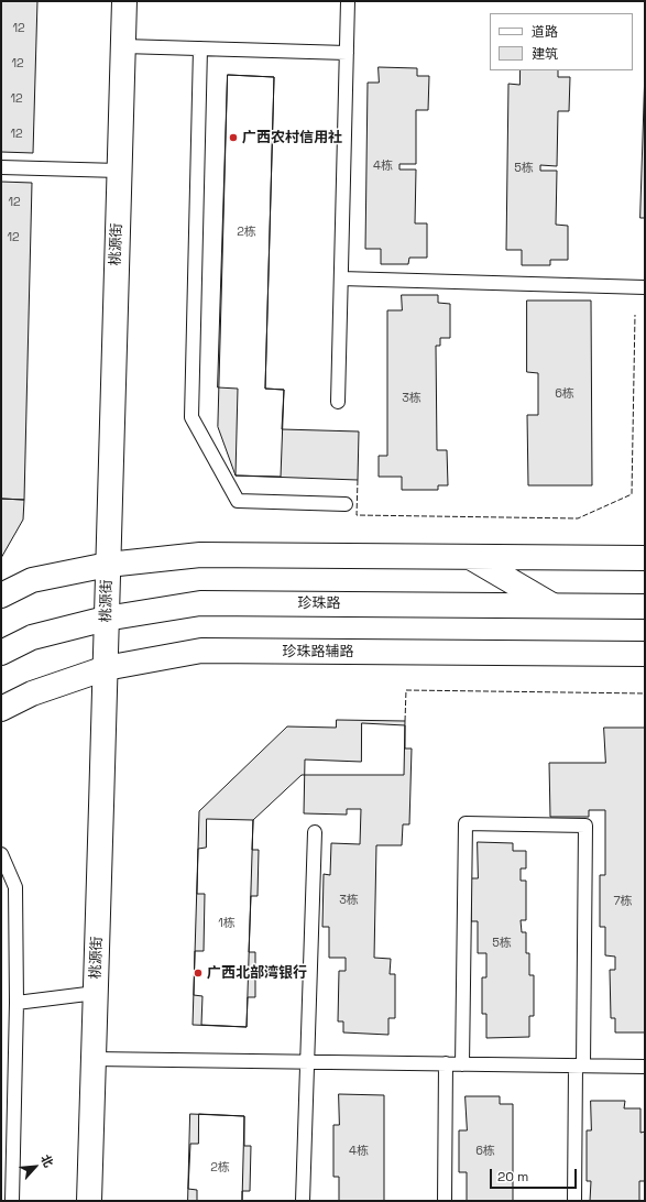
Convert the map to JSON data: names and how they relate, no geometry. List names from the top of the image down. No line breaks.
{"streets":{"street":["桃源街","珍珠路","珍珠路辅路"]},"crossings":[["桃源街","珍珠路"],["桃源街","珍珠路辅路"]],"places":["广西农村信用社","广西北部湾银行"],"house_numbers":["12","12","12","12","4栋","5栋","12","2栋","12","6栋","3栋","3栋","7栋","1栋","5栋","4栋","6栋","2栋"],"legend":["道路","建筑"],"scale_bar":"20 m","north":"top right"}
